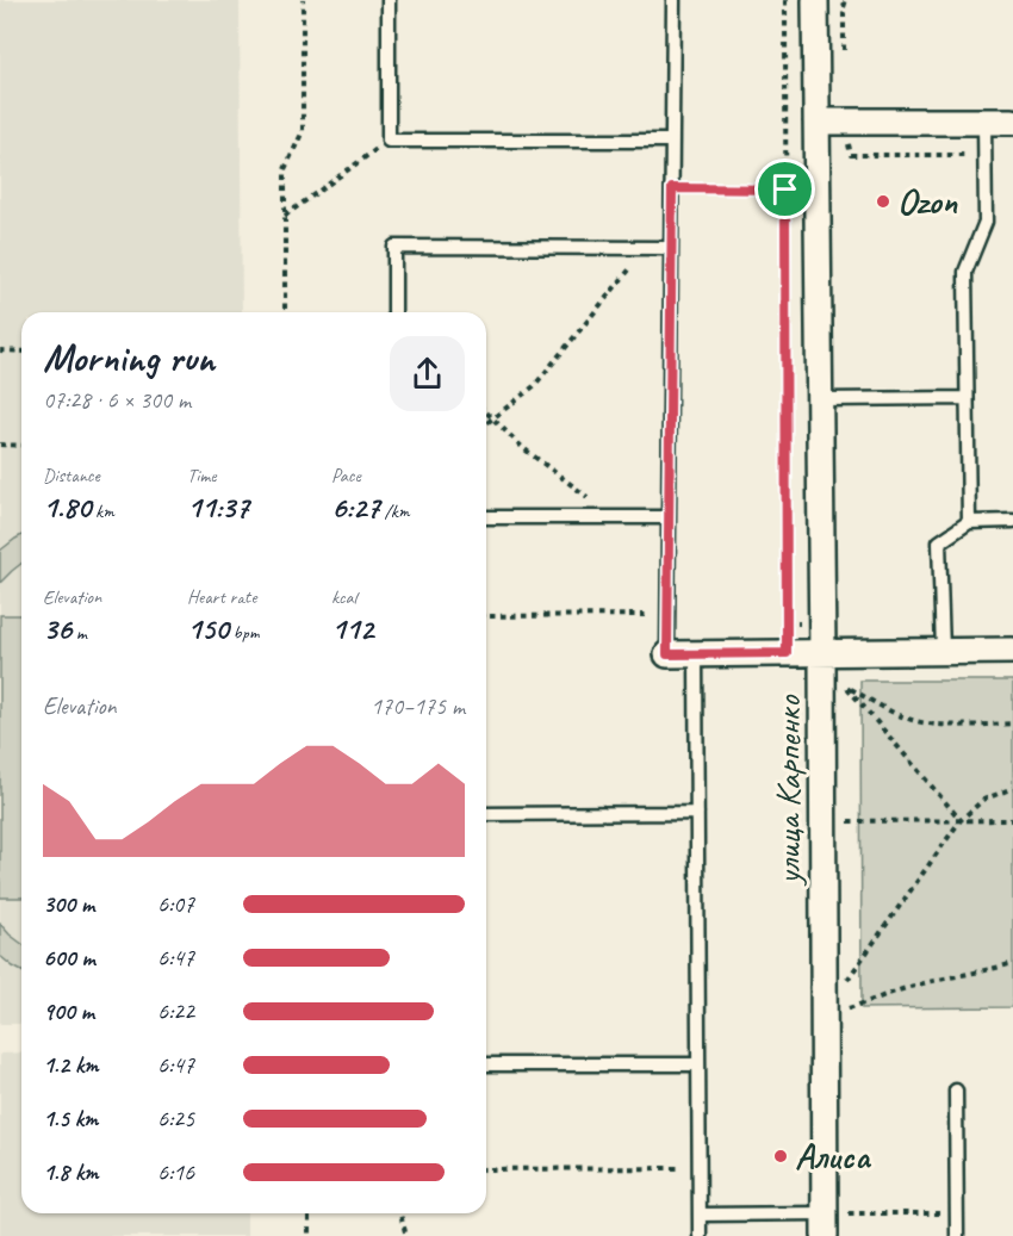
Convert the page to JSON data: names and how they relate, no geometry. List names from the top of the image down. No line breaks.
{"streets":{"street":["улица Карпенко"]},"places":["Ozon","Алиса"],"page":{"heading":["Morning run","07:28 · 6 × 300 m"],"stats":[["Distance","1.80 km"],["Time","11:37"],["Pace","6:27 /km"],["Elevation","36 m"],["Heart rate","150 bpm"],["kcal","112"]],"chart":["Elevation","170–175 m"],"list":[{"name":"300 m","note":"6:07"},{"name":"600 m","note":"6:47"},{"name":"900 m","note":"6:22"},{"name":"1.2 km","note":"6:47"},{"name":"1.5 km","note":"6:25"},{"name":"1.8 km","note":"6:16"}]}}
